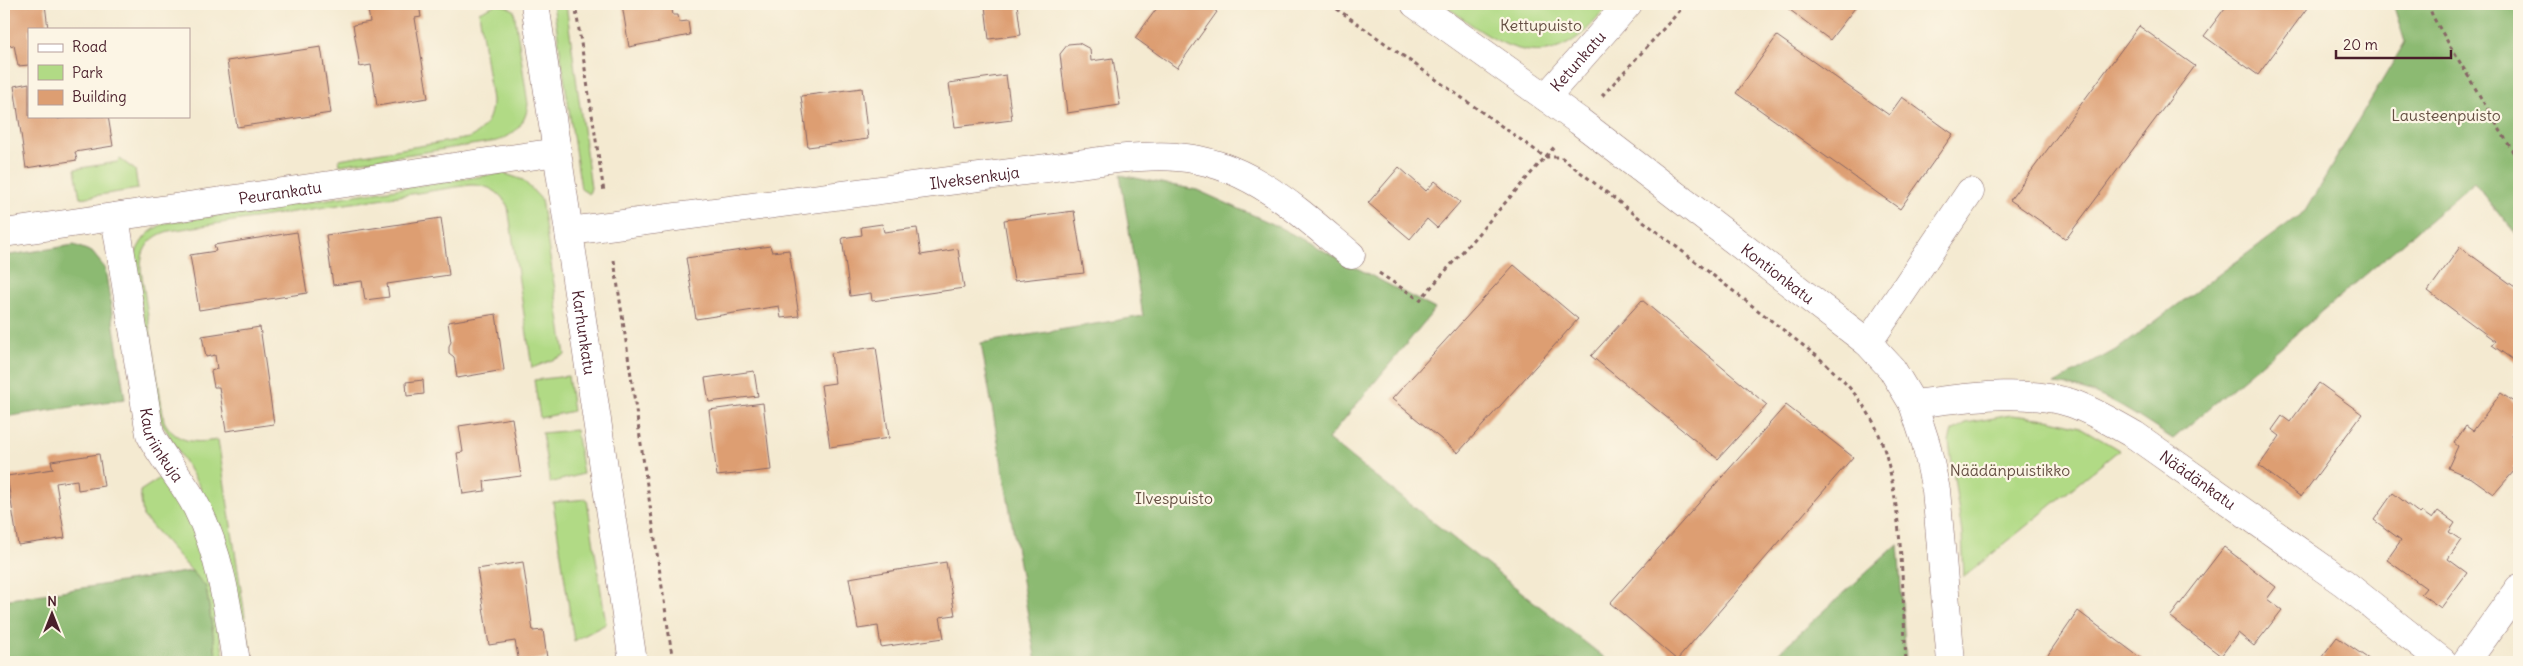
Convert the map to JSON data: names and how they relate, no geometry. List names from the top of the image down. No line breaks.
{"streets":{"street":["Ketunkatu","Ilveksenkuja","Peurankatu","Kontionkatu","Karhunkatu","Kauriinkuja","Näädänkatu"]},"crossings":[["Ketunkatu","Kontionkatu"],["Ilveksenkuja","Karhunkatu"],["Peurankatu","Karhunkatu"],["Peurankatu","Kauriinkuja"],["Kontionkatu","Näädänkatu"]],"parks":["Kettupuisto","Lausteenpuisto","Näädänpuistikko","Ilvespuisto"],"legend":["Road","Park","Building"],"scale_bar":"20 m","north":"top"}
